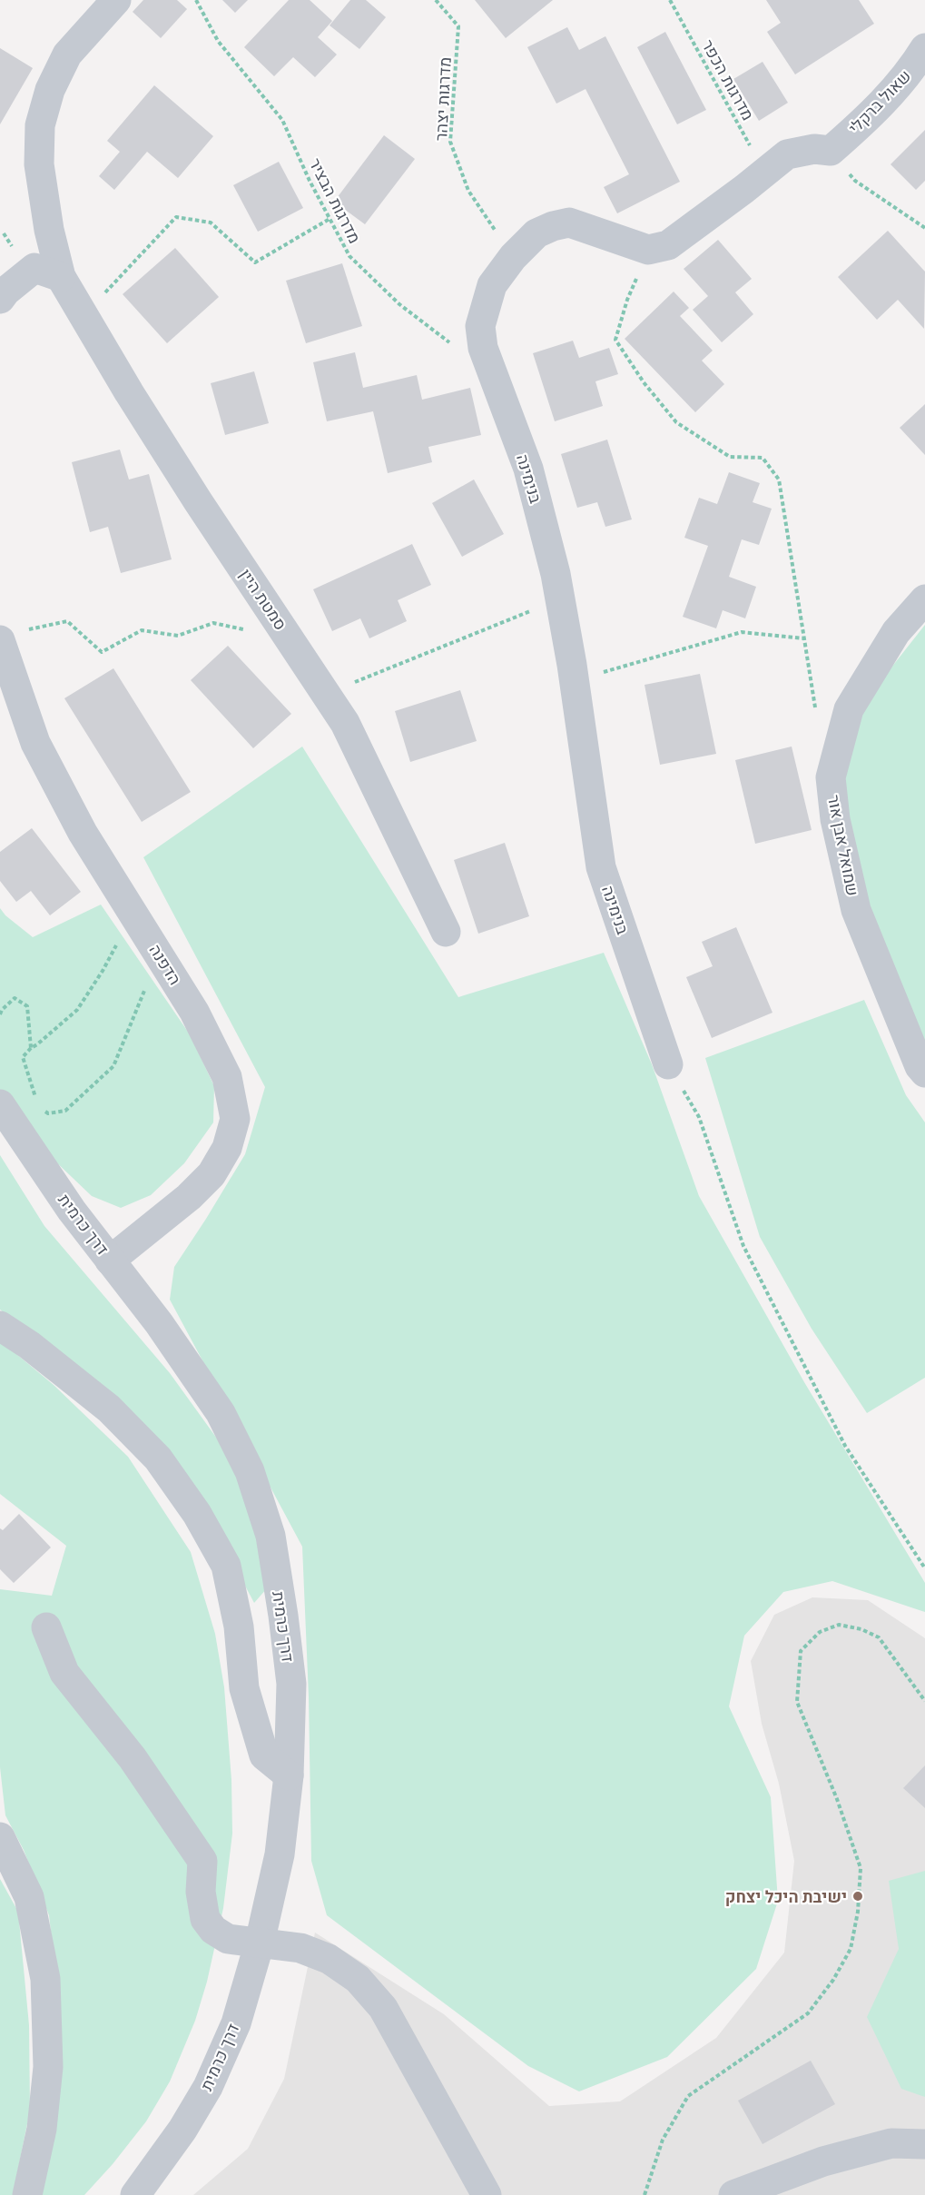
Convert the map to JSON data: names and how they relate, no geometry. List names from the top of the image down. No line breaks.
{"streets":{"street":["שאול ברקלי","בנימינה","סמטת היין","שמואל אבן אור","הדפנה","דרך כרמית"],"path":["מדרגות הכפר","מדרגות יצהר","מדרגות הבציר"]},"crossings":[["מדרגות יצהר","בנימינה"],["הדפנה","דרך כרמית"]],"places":["ישיבת היכל יצחק"]}
